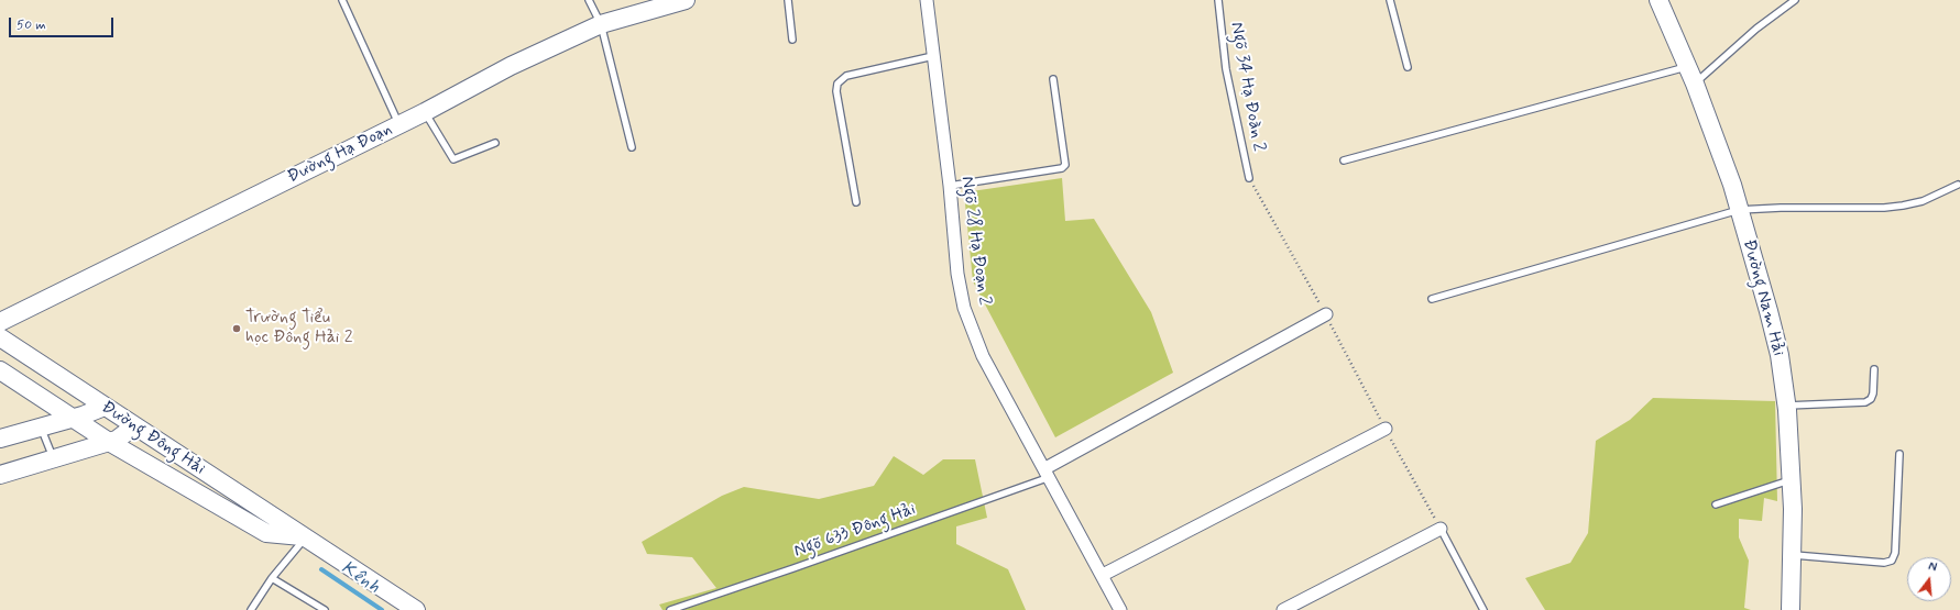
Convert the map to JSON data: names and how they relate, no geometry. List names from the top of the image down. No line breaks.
{"streets":{"main road":["Đường Hạ Đoạn","Đường Nam Hải","Đường Đông Hải"],"street":["Ngõ 28 Hạ Đoạn 2"],"lane":["Ngõ 34 Hạ Đoàn 2","Ngõ 633 Đông Hải"]},"crossings":[["Ngõ 28 Hạ Đoạn 2","Ngõ 633 Đông Hải"]],"water":["Kênh"],"places":["Trường Tiểu học Đông Hải 2"],"scale_bar":"50 m","north":"top"}
